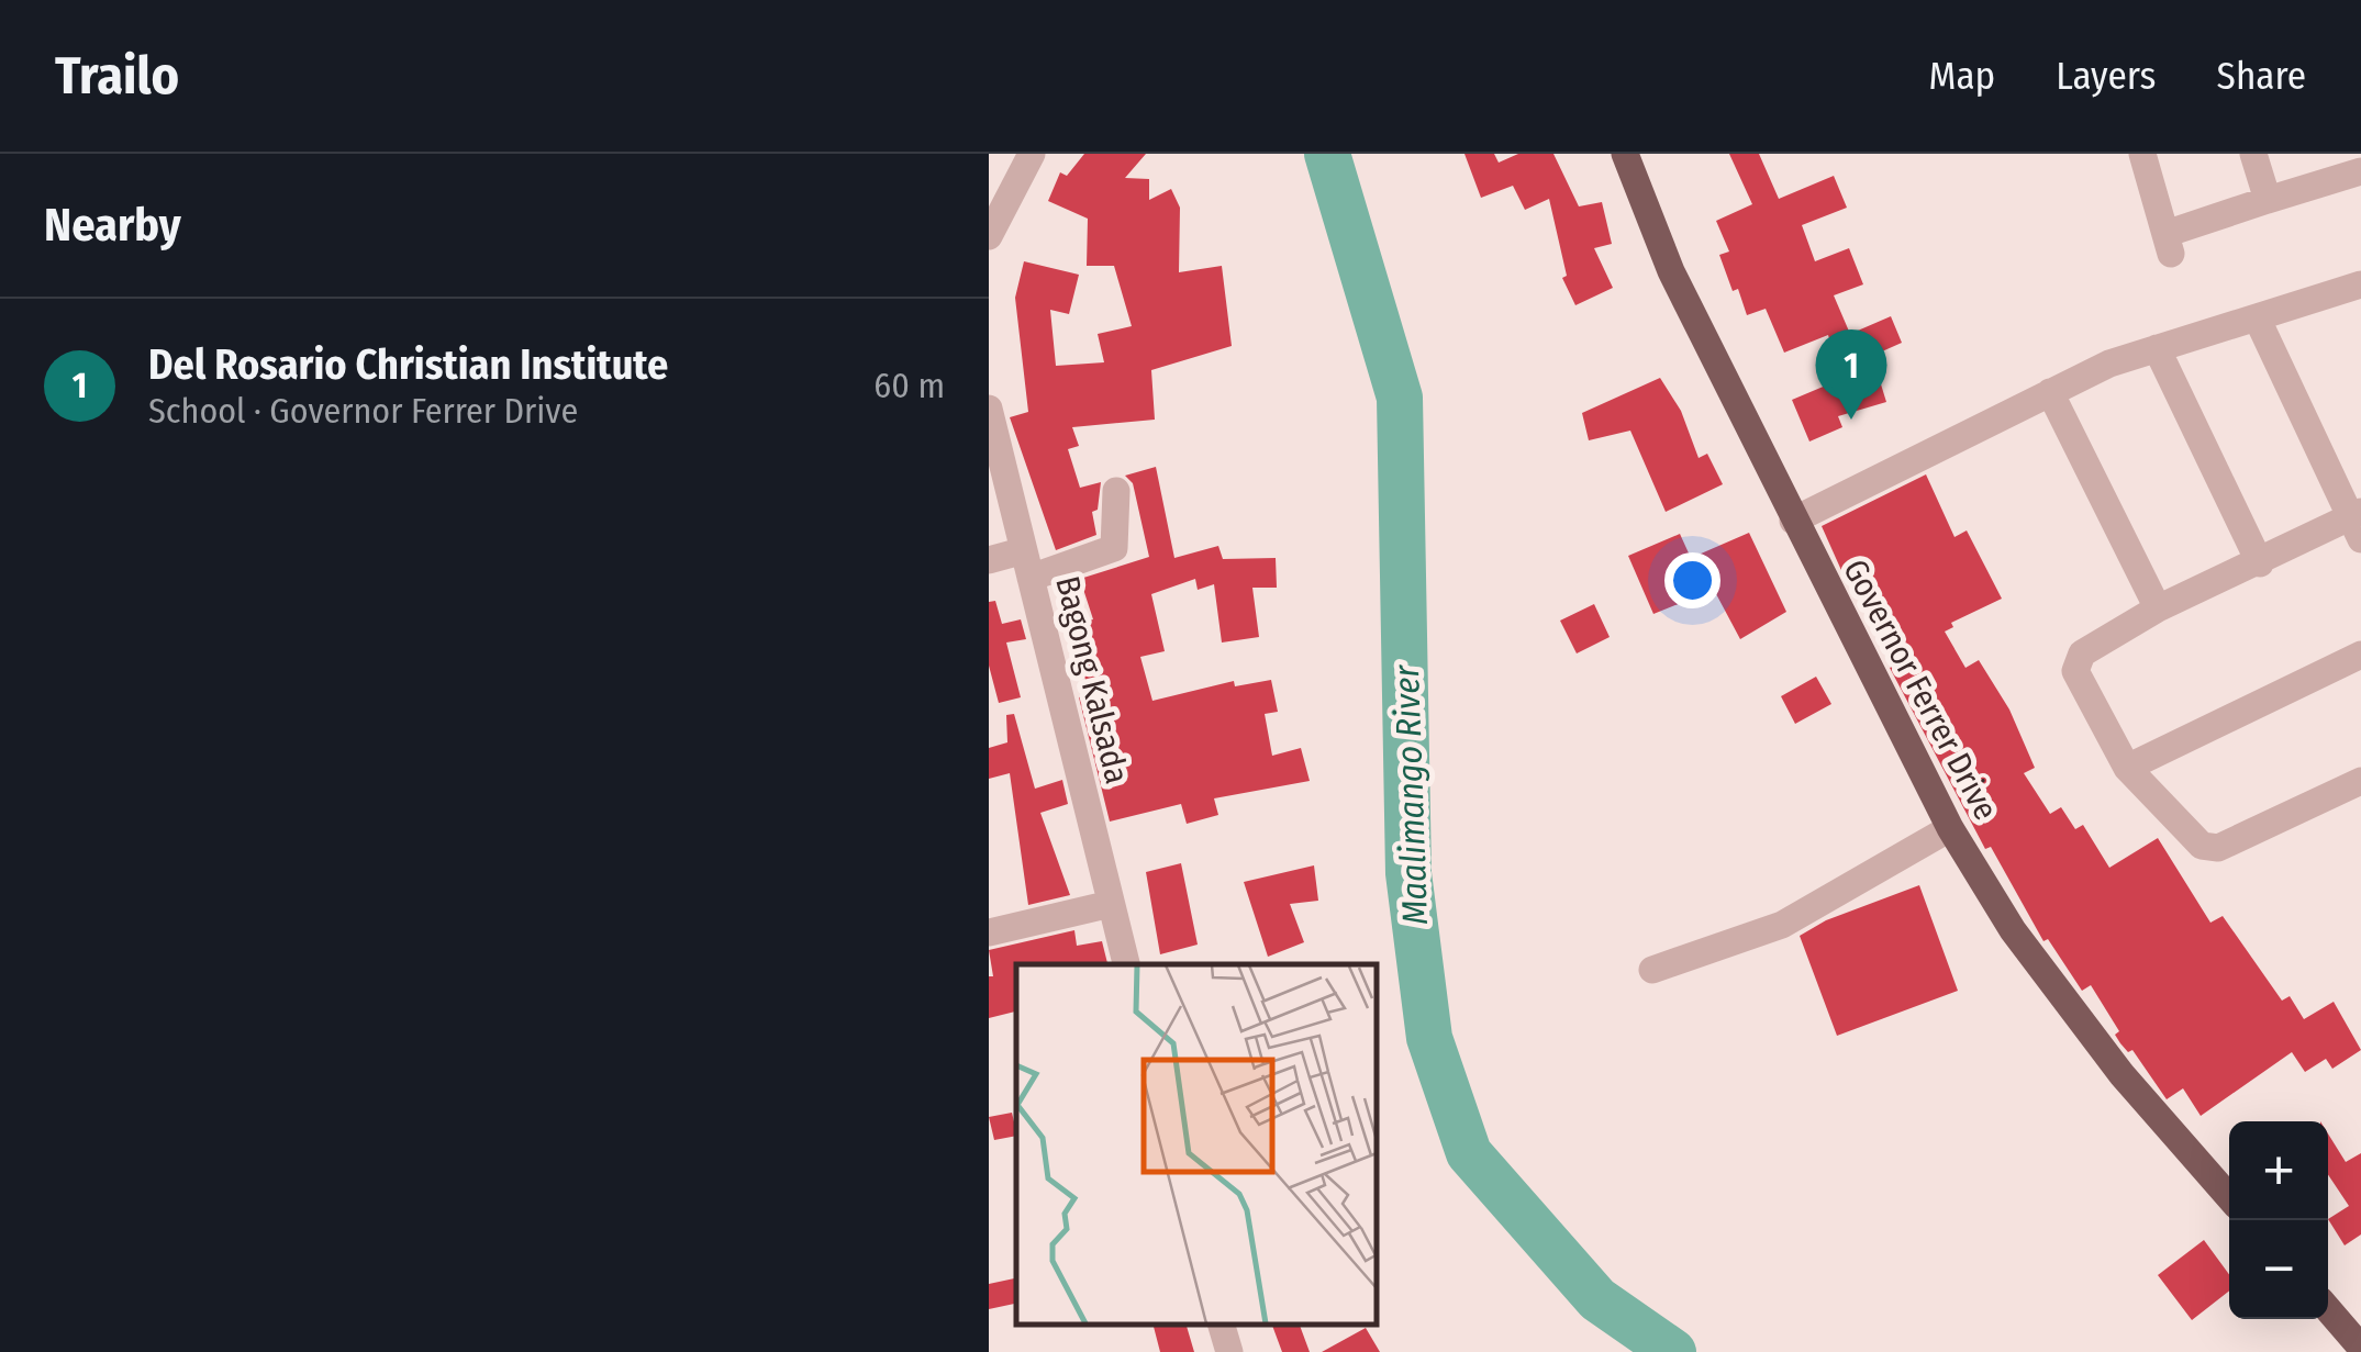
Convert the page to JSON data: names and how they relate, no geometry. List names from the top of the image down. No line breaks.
{"streets":{"main road":["Governor Ferrer Drive"],"street":["Bagong Kalsada"]},"water":["Maalimango River"],"page":{"header":"Trailo","nav":["Map","Layers","Share"],"heading":"Nearby","list":[{"mark":"1","name":"Del Rosario Christian Institute","note":"School · Governor Ferrer Drive","value":"60 m"}],"pins":"1","map_buttons":["+","−"]}}
